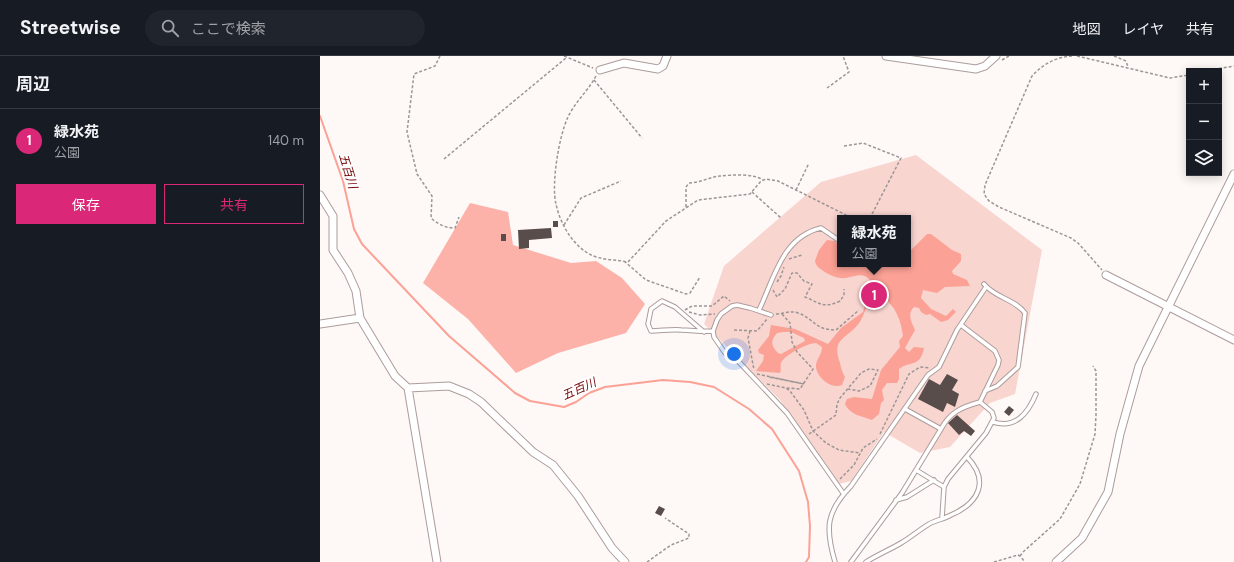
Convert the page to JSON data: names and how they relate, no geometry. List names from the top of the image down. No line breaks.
{"water":["五百川"],"page":{"header":"Streetwise","search":"ここで検索","nav":["地図","レイヤ","共有"],"heading":"周辺","map_buttons":["+","−"],"list":[{"mark":"1","name":"緑水苑","note":"公園","value":"140 m"}],"buttons":["保存","共有"],"popup":["緑水苑","公園"],"pins":"1"}}
